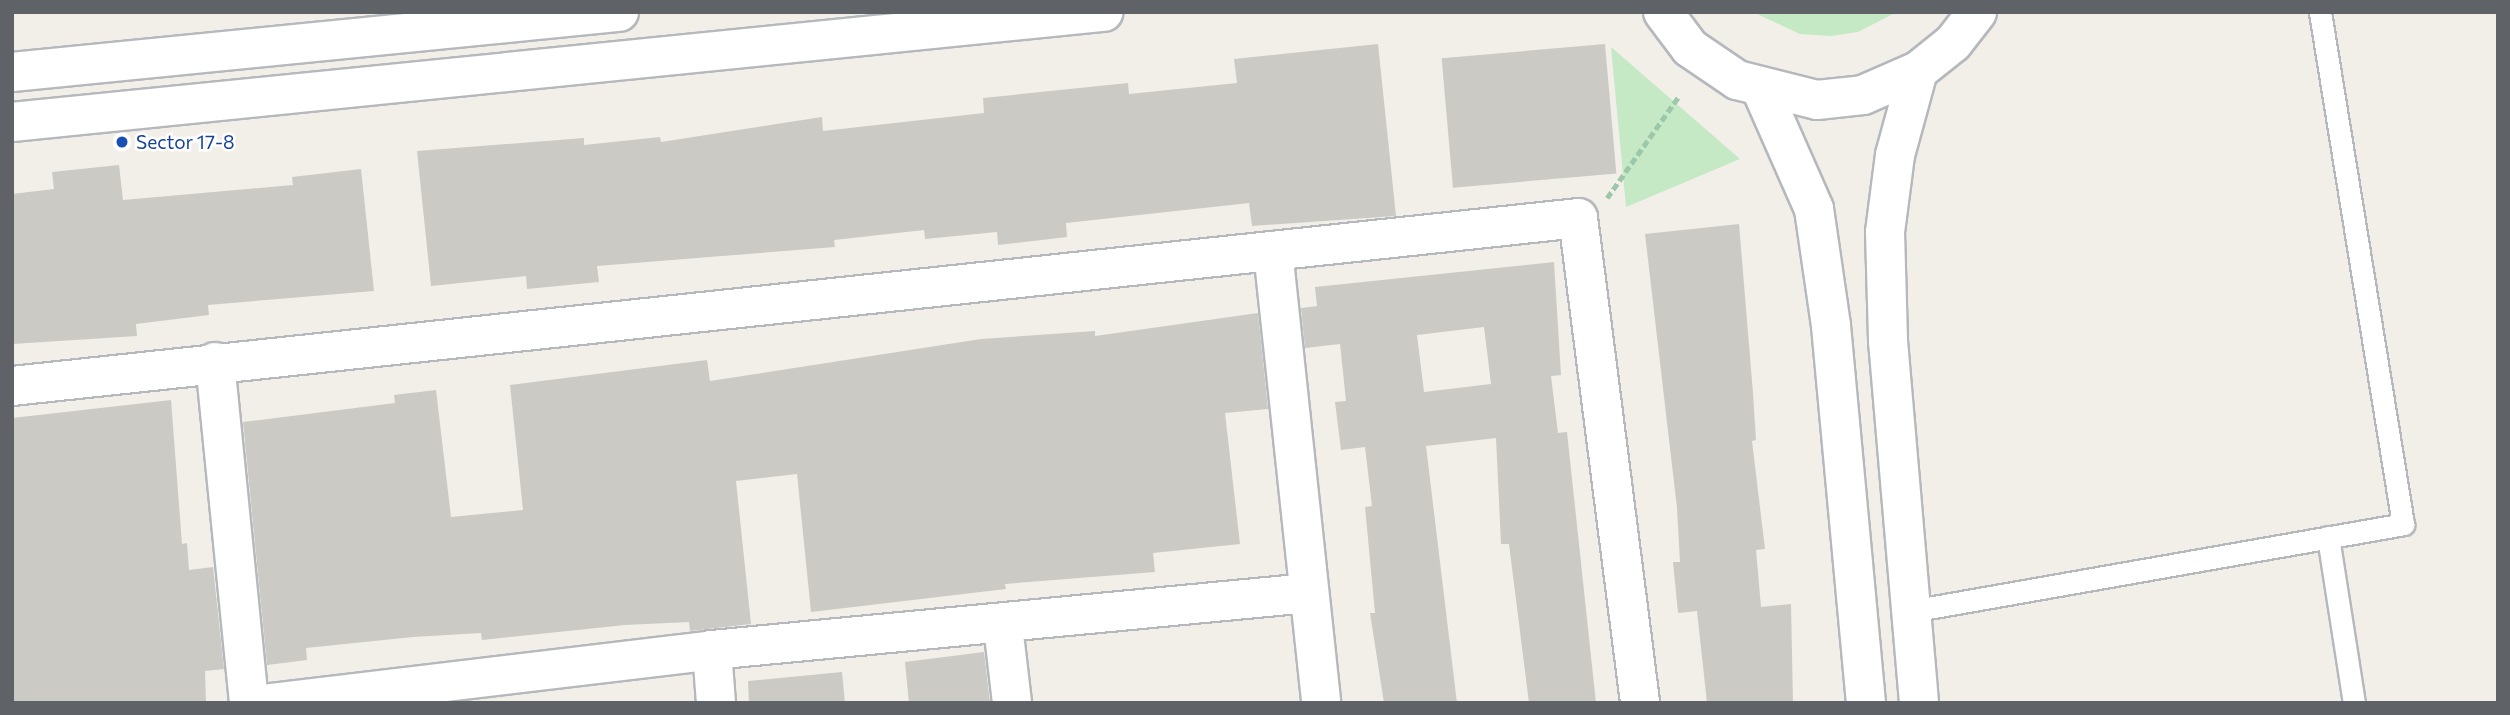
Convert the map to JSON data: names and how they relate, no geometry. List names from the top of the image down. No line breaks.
{"places":["Sector 17-8"]}
